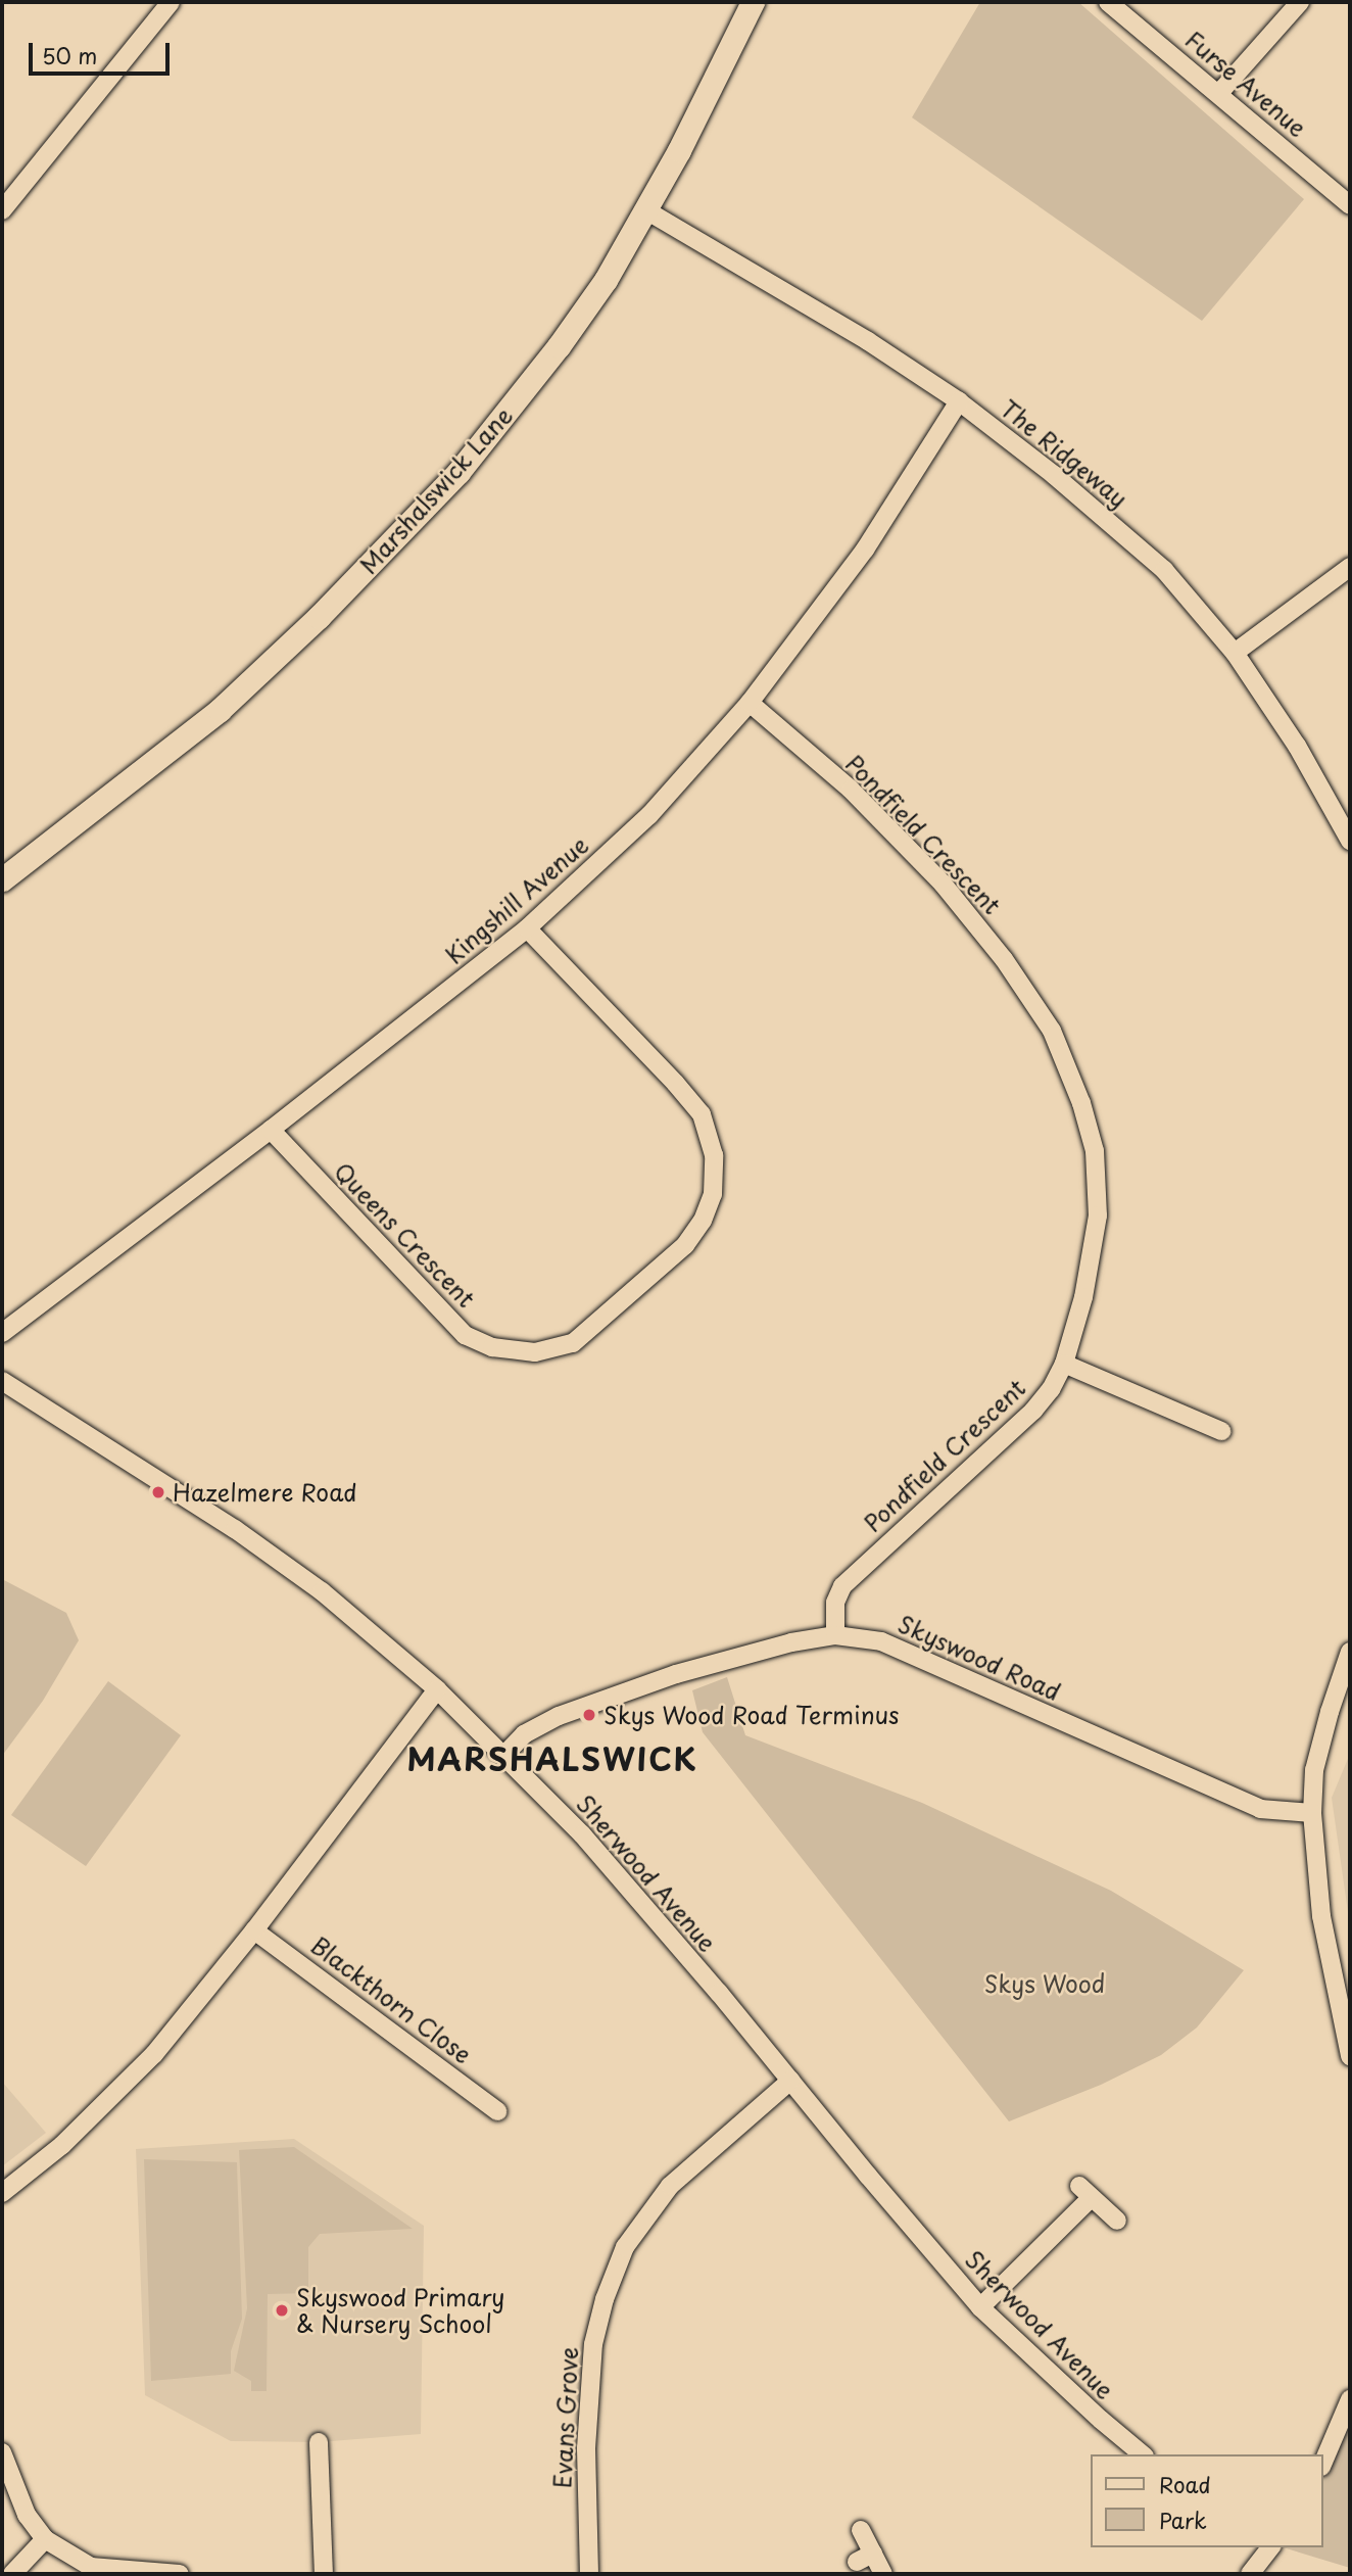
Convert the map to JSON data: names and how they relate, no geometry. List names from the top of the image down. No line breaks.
{"streets":{"street":["Furse Avenue","The Ridgeway","Marshalswick Lane","Pondfield Crescent","Kingshill Avenue","Queens Crescent","Skyswood Road","Sherwood Avenue","Blackthorn Close","Evans Grove"]},"crossings":[["The Ridgeway","Marshalswick Lane"],["The Ridgeway","Kingshill Avenue"],["Pondfield Crescent","Kingshill Avenue"],["Pondfield Crescent","Skyswood Road"],["Kingshill Avenue","Queens Crescent"],["Skyswood Road","Sherwood Avenue"],["Sherwood Avenue","Evans Grove"]],"districts":["MARSHALSWICK"],"parks":["Skys Wood"],"places":["Hazelmere Road","Skys Wood Road Terminus","Skyswood Primary & Nursery School"],"legend":["Road","Park"],"scale_bar":"50 m"}
